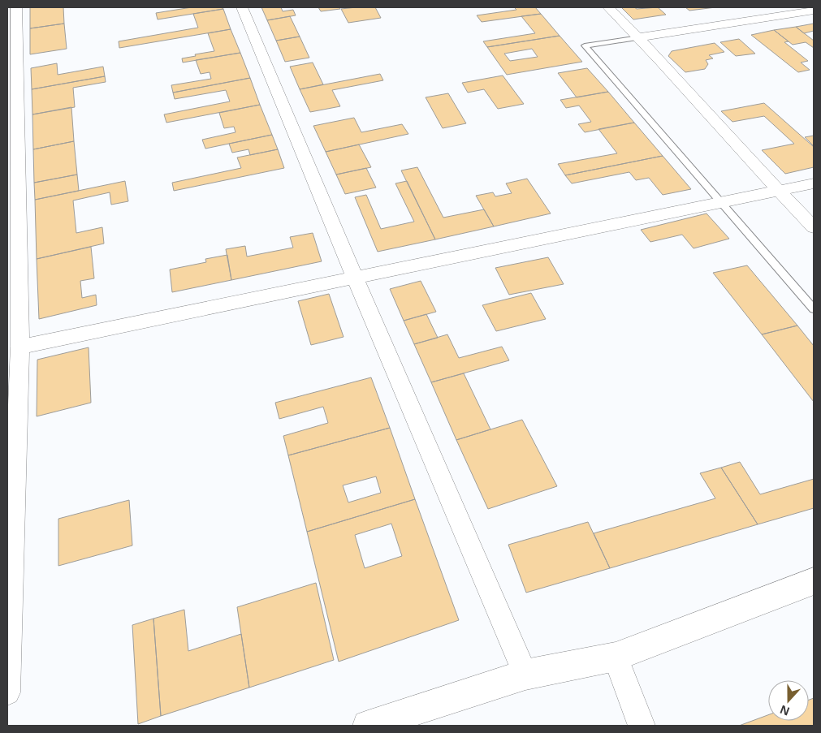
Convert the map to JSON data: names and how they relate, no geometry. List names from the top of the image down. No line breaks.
{"north":"bottom"}
